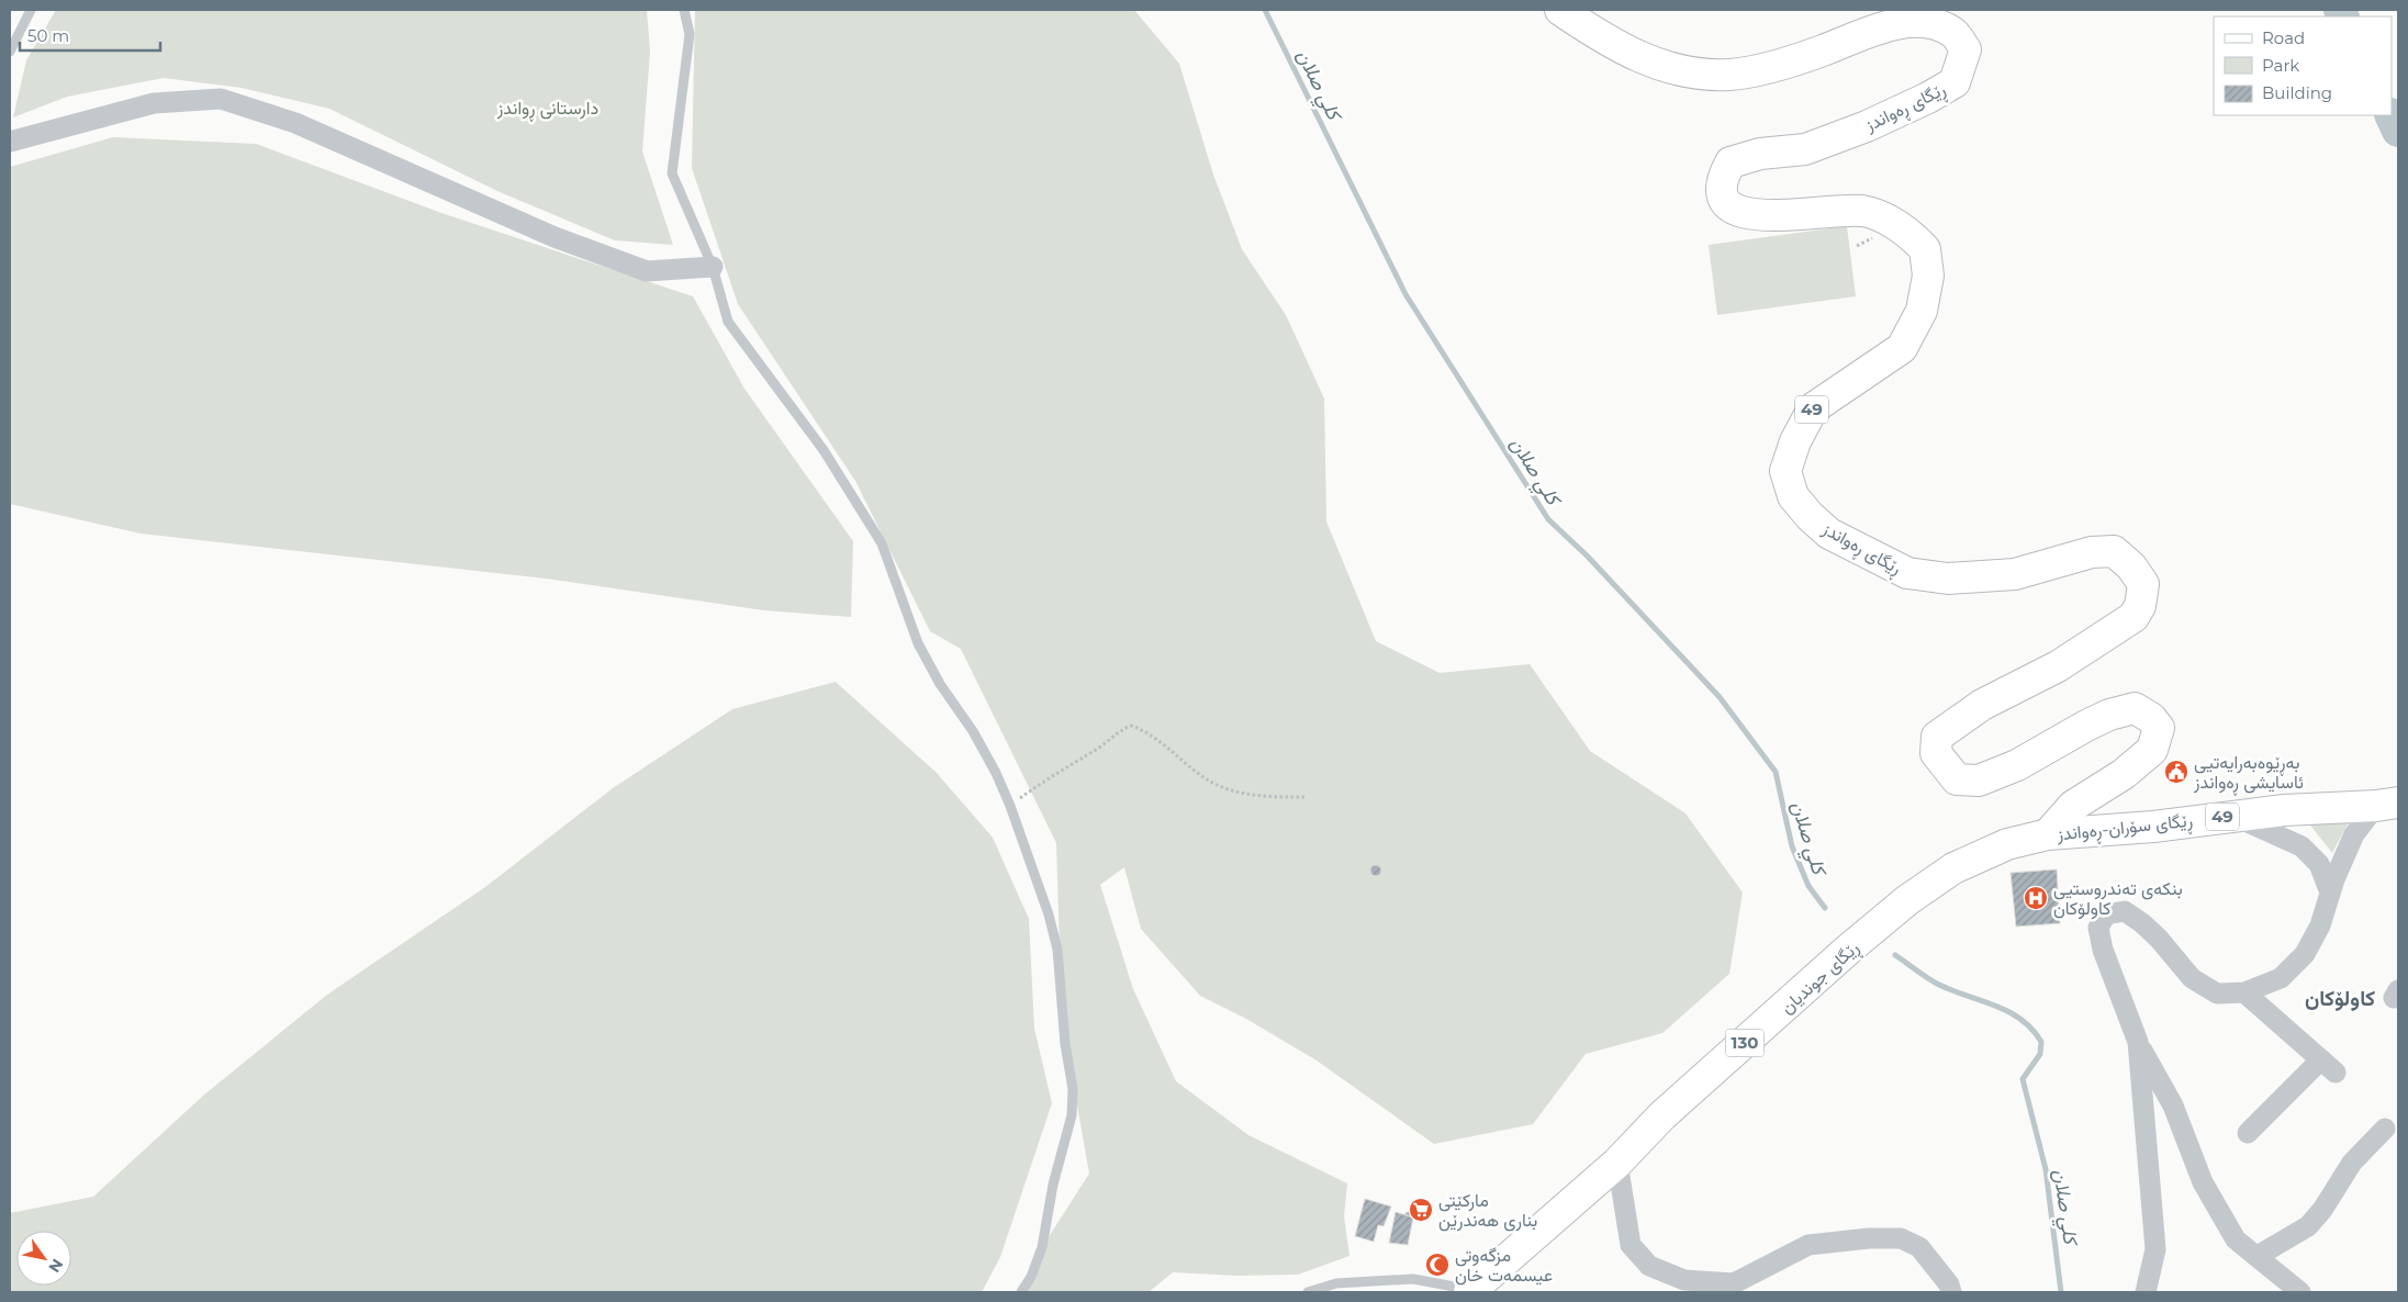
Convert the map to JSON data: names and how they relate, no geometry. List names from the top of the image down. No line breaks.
{"streets":{"main road":["ڕێگای ڕەواندز","49","ڕێگای سۆران-ڕەواندز","ڕێگای جوندیان","130"]},"crossings":[["ڕێگای ڕەواندز","ڕێگای سۆران-ڕەواندز"],["ڕێگای ڕەواندز","ڕێگای جوندیان"],["ڕێگای سۆران-ڕەواندز","ڕێگای جوندیان"]],"districts":["کاولۆکان"],"water":["كلي صلان"],"parks":["دارستانی ڕواندز"],"places":{"public building":["بەڕێوەبەرایەتیی ئاسایشی ڕەواندز"],"hospital":["بنکەی تەندروستیی کاولۆکان"],"supermarket":["مارکێتی بناری هەندرێن"],"mosque":["مزگەوتی عیسمەت خان"]},"legend":["Road","Park","Building"],"scale_bar":"50 m","north":"bottom right"}
